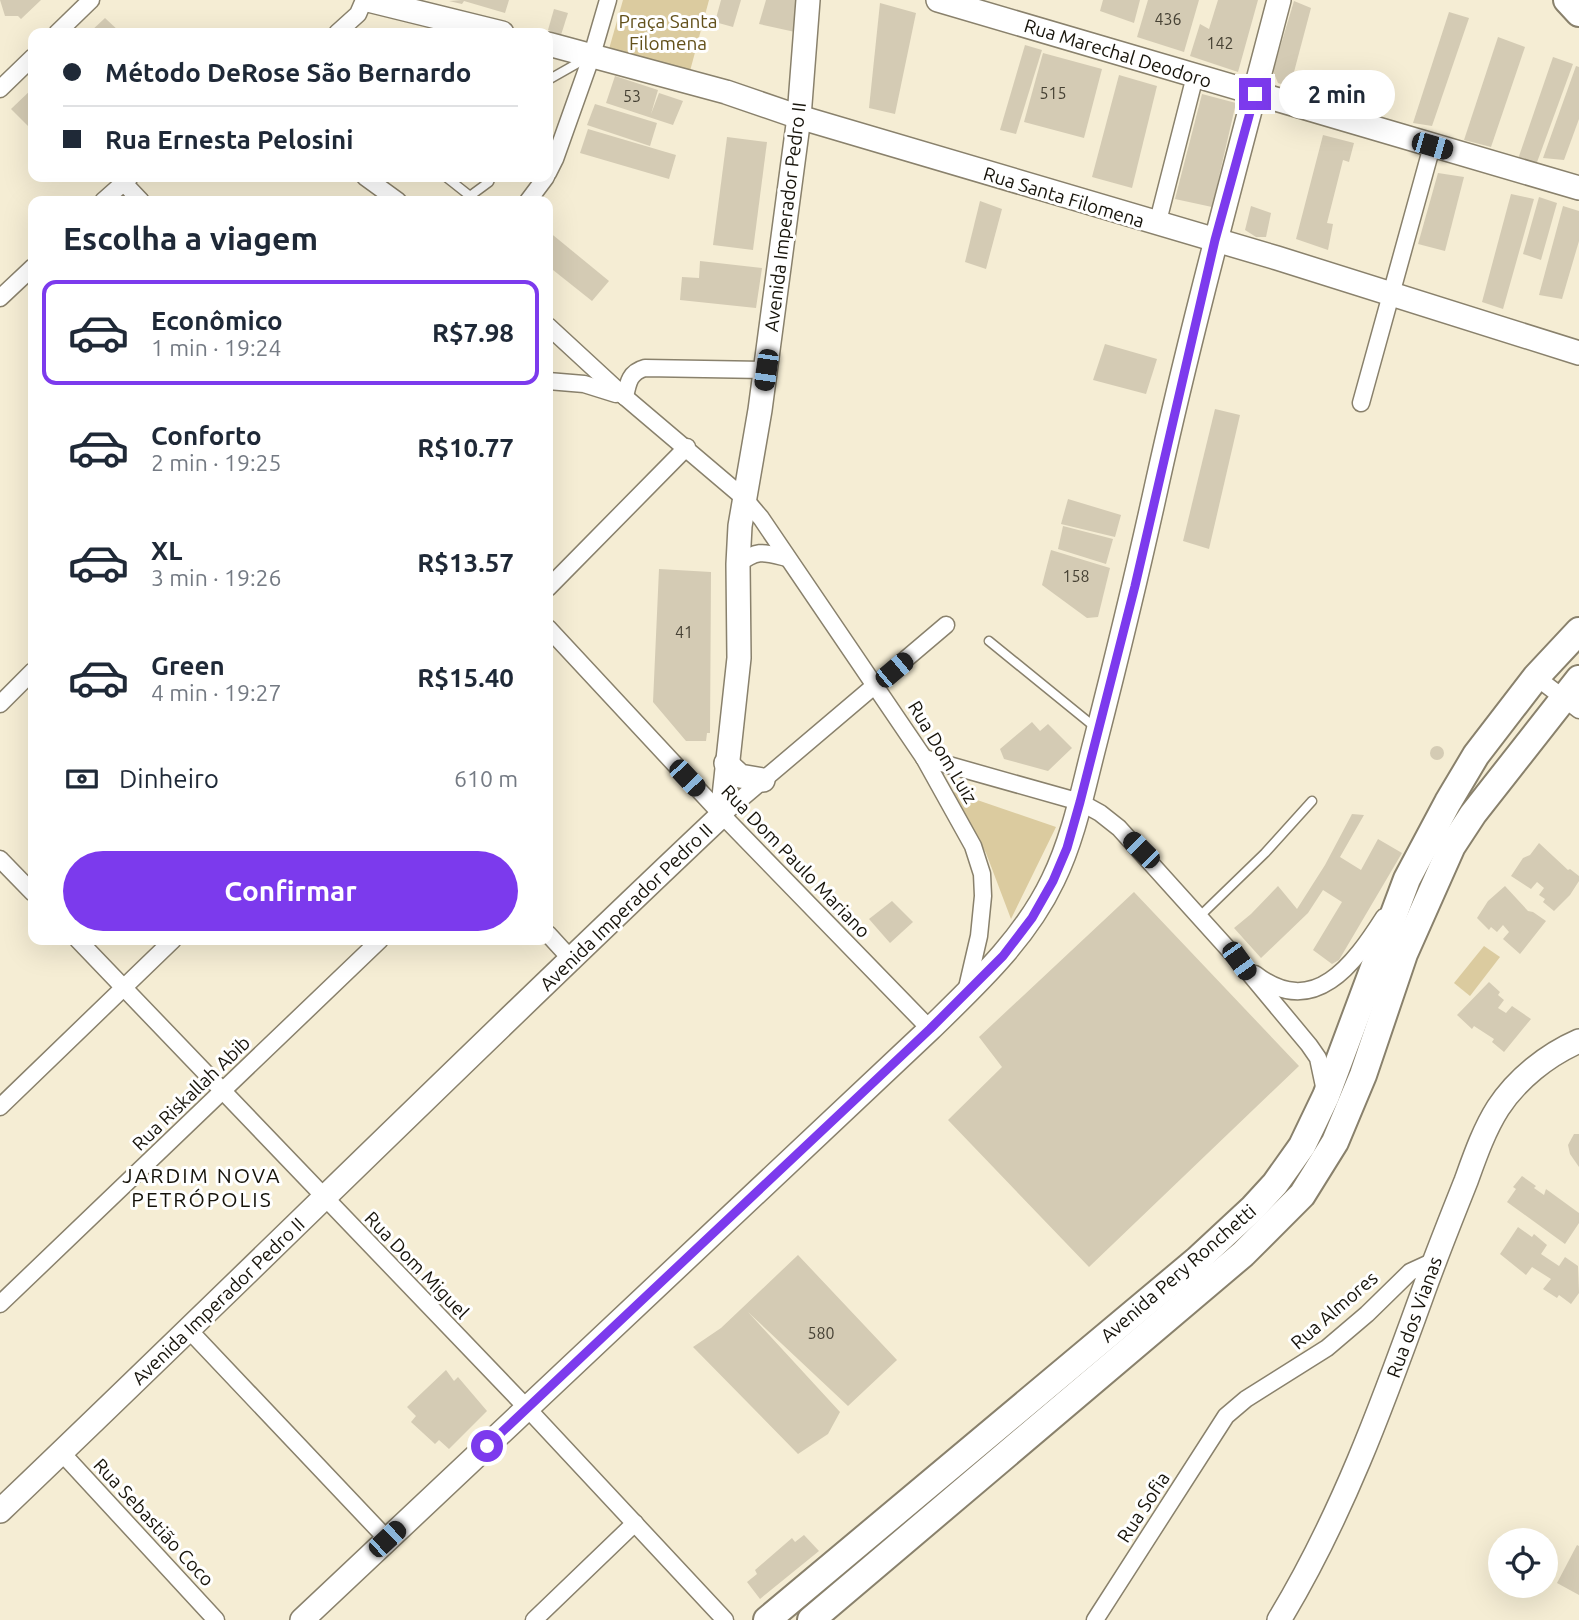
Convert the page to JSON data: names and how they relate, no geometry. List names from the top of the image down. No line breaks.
{"streets":{"main road":["Avenida Pery Ronchetti"],"street":["Rua Marechal Deodoro","Rua Santa Filomena","Avenida Imperador Pedro II","Rua Dom Luiz","Rua Dom Paulo Mariano","Rua Riskallah Abib","Rua Dom Miguel","Rua Almores","Rua dos Vianas","Rua Sofia","Rua Sebastião Coco"]},"crossings":[["Rua Santa Filomena","Avenida Imperador Pedro II"],["Avenida Imperador Pedro II","Rua Dom Luiz"],["Avenida Imperador Pedro II","Rua Dom Paulo Mariano"],["Avenida Imperador Pedro II","Rua Dom Miguel"],["Avenida Imperador Pedro II","Rua Sebastião Coco"],["Rua Riskallah Abib","Rua Dom Miguel"],["Rua Almores","Rua dos Vianas"],["Rua Almores","Rua Sofia"]],"districts":["JARDIM NOVA PETRÓPOLIS"],"parks":["Praça Santa Filomena"],"house_numbers":["436","142","515","53","158","41","580"],"page":{"banner":["Método DeRose São Bernardo","Rua Ernesta Pelosini"],"bubble":"2 min","heading":"Escolha a viagem","list":[{"name":"Econômico","note":"1 min · 19:24","value":"R$7.98"},{"name":"Conforto","note":"2 min · 19:25","value":"R$10.77"},{"name":"XL","note":"3 min · 19:26","value":"R$13.57"},{"name":"Green","note":"4 min · 19:27","value":"R$15.40"}],"pay":["Dinheiro","610 m"],"buttons":"Confirmar"}}
